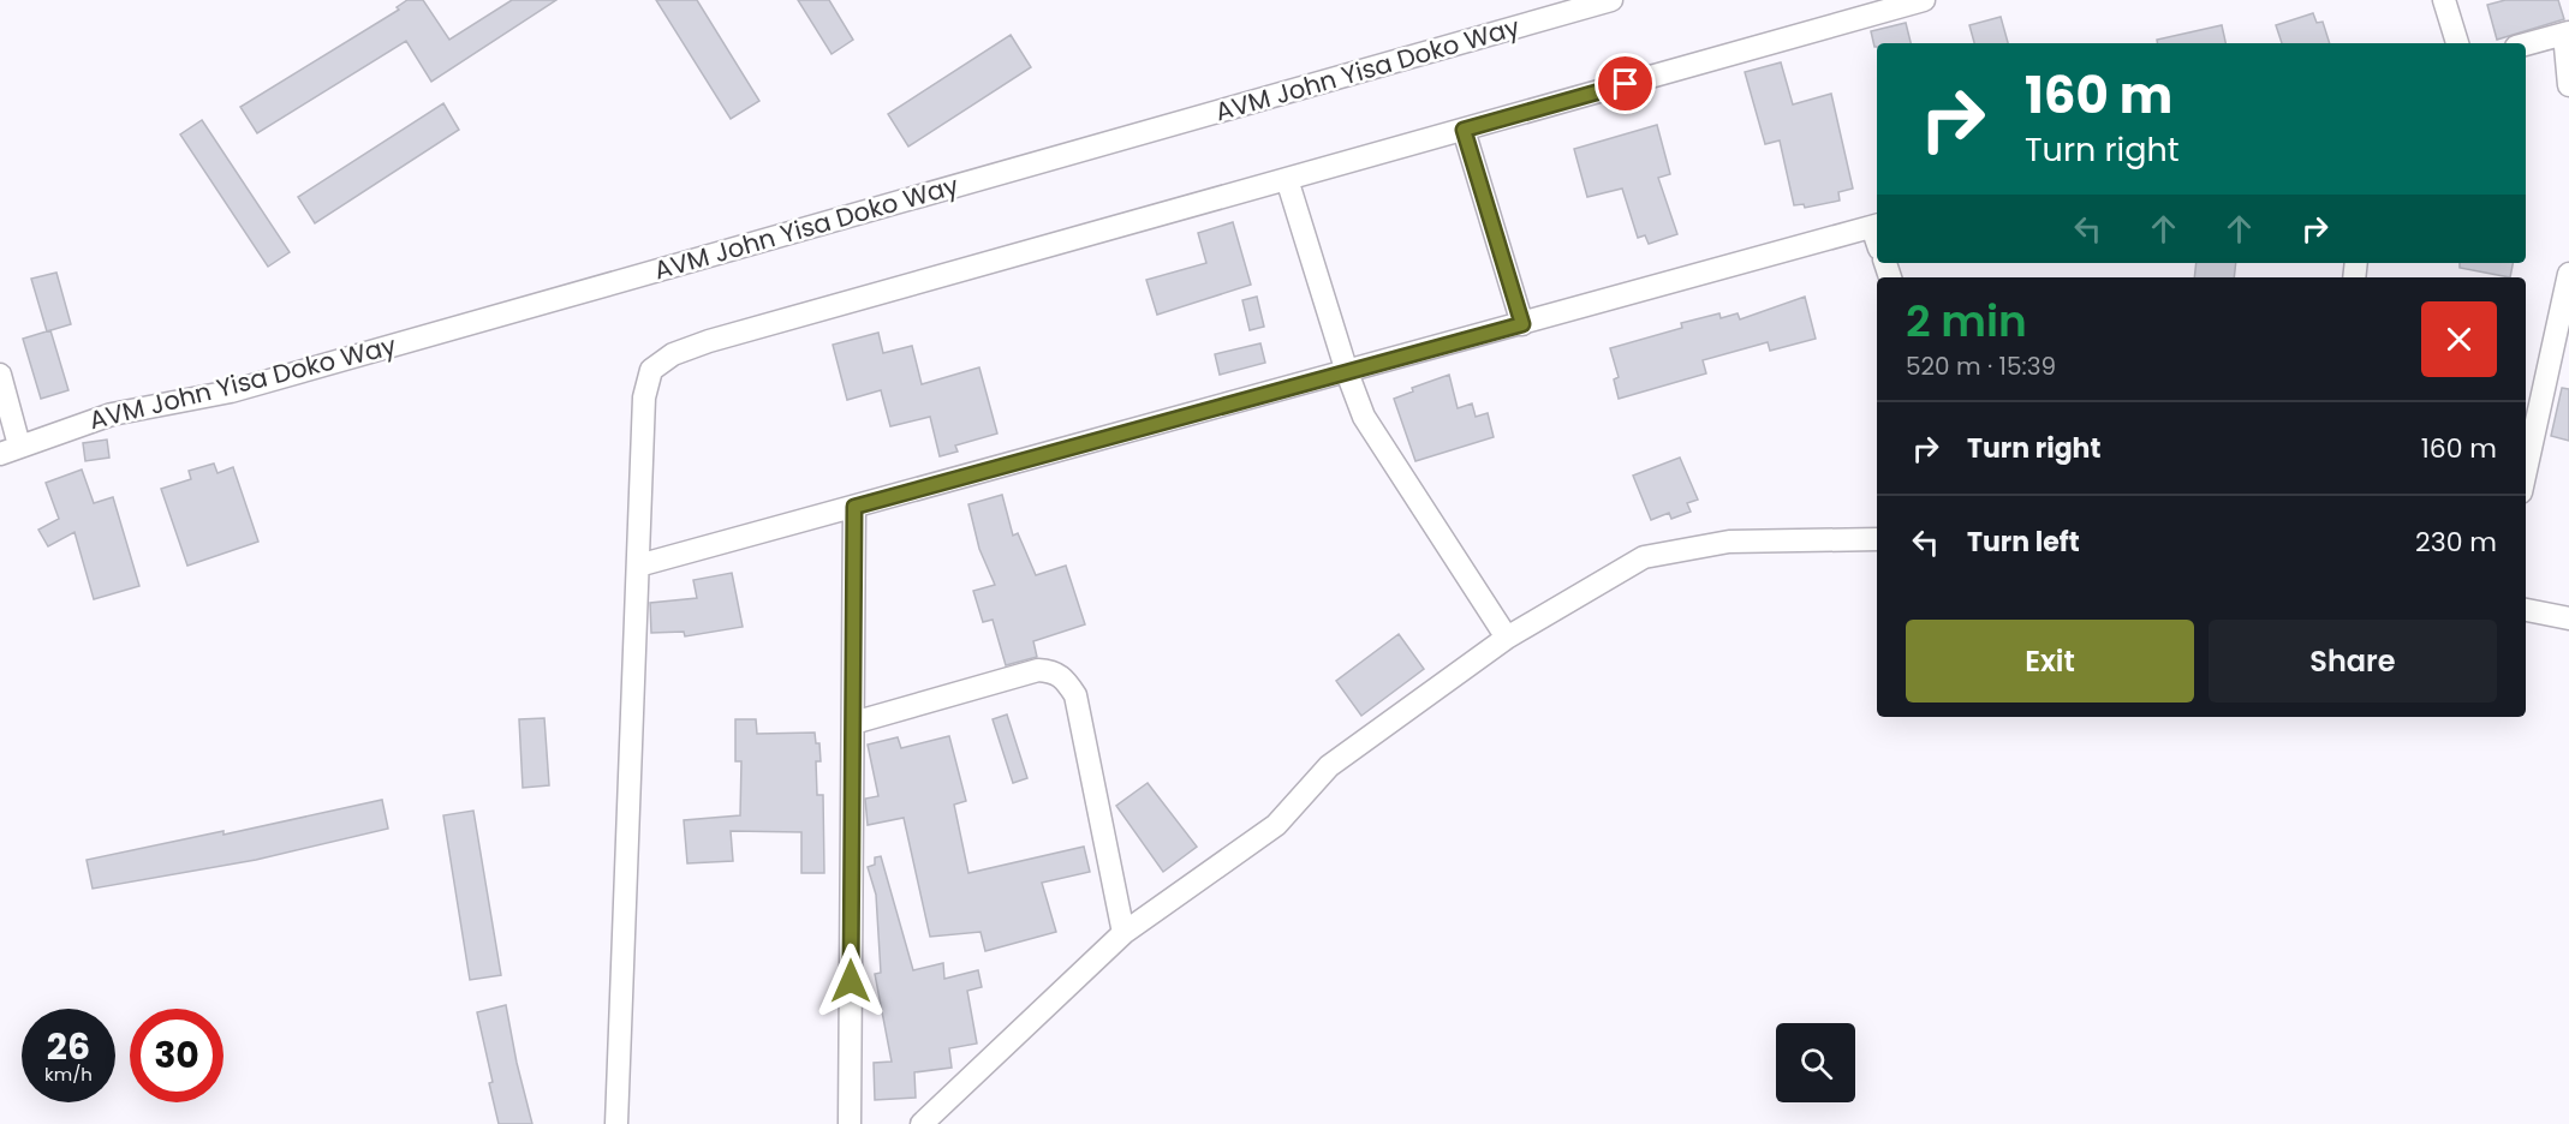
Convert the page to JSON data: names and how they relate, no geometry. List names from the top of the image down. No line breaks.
{"streets":{"street":["AVM John Yisa Doko Way"]},"page":{"turn":["160 m","Turn right"],"heading":["2 min","520 m · 15:39"],"list":[{"name":"Turn right","value":"160 m"},{"name":"Turn left","value":"230 m"}],"buttons":["Exit","Share"],"speed":"26 km/h","limit":"30"}}
